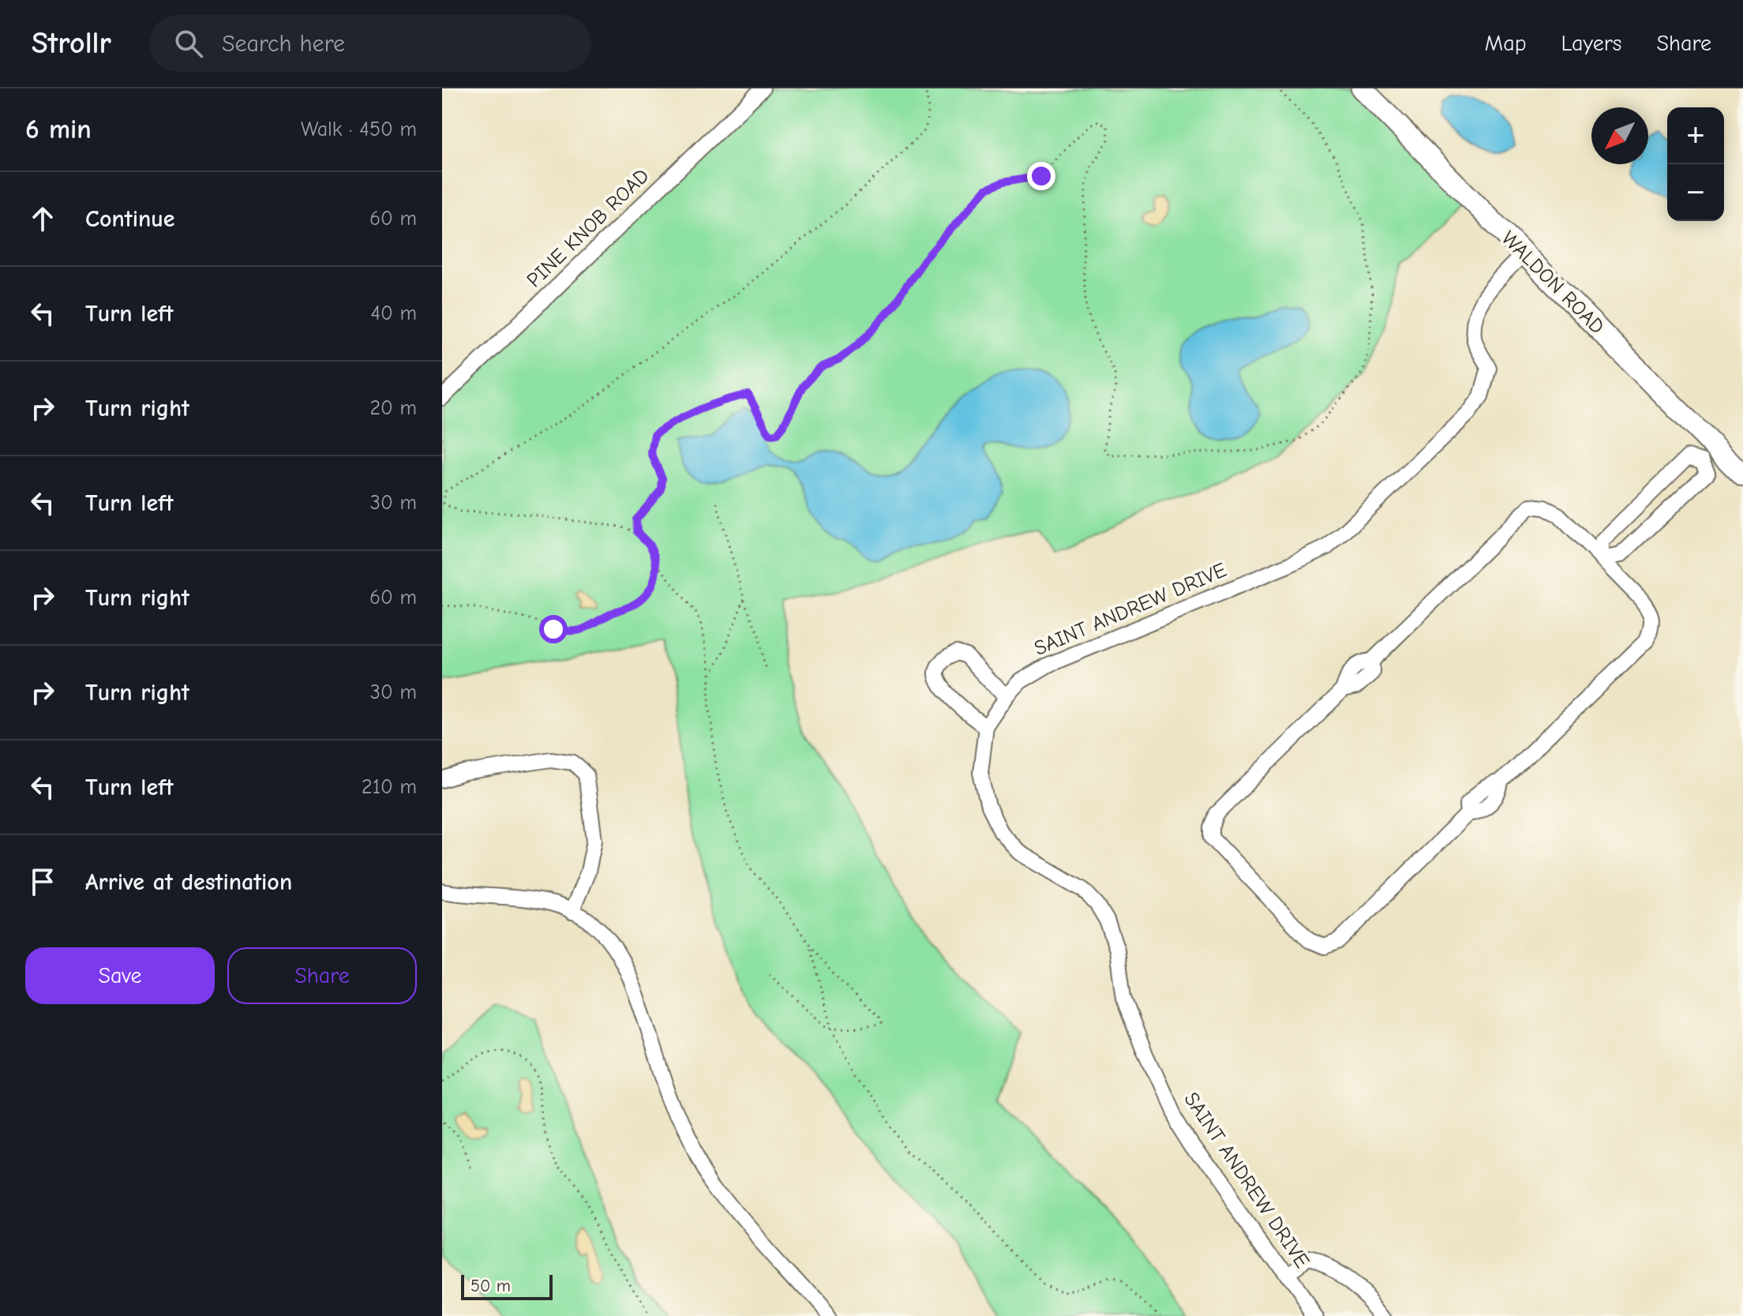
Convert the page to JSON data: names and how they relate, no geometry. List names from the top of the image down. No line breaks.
{"streets":{"street":["PINE KNOB ROAD","WALDON ROAD","SAINT ANDREW DRIVE"]},"crossings":[["WALDON ROAD","SAINT ANDREW DRIVE"]],"scale_bar":"50 m","north":"bottom left","page":{"header":"Strollr","search":"Search here","nav":["Map","Layers","Share"],"heading":["6 min","Walk · 450 m"],"map_buttons":["+","−"],"list":[["Continue","60 m"],["Turn left","40 m"],["Turn right","20 m"],["Turn left","30 m"],["Turn right","60 m"],["Turn right","30 m"],["Turn left","210 m"],"Arrive at destination"],"buttons":["Save","Share"],"scale":"50 m"}}
